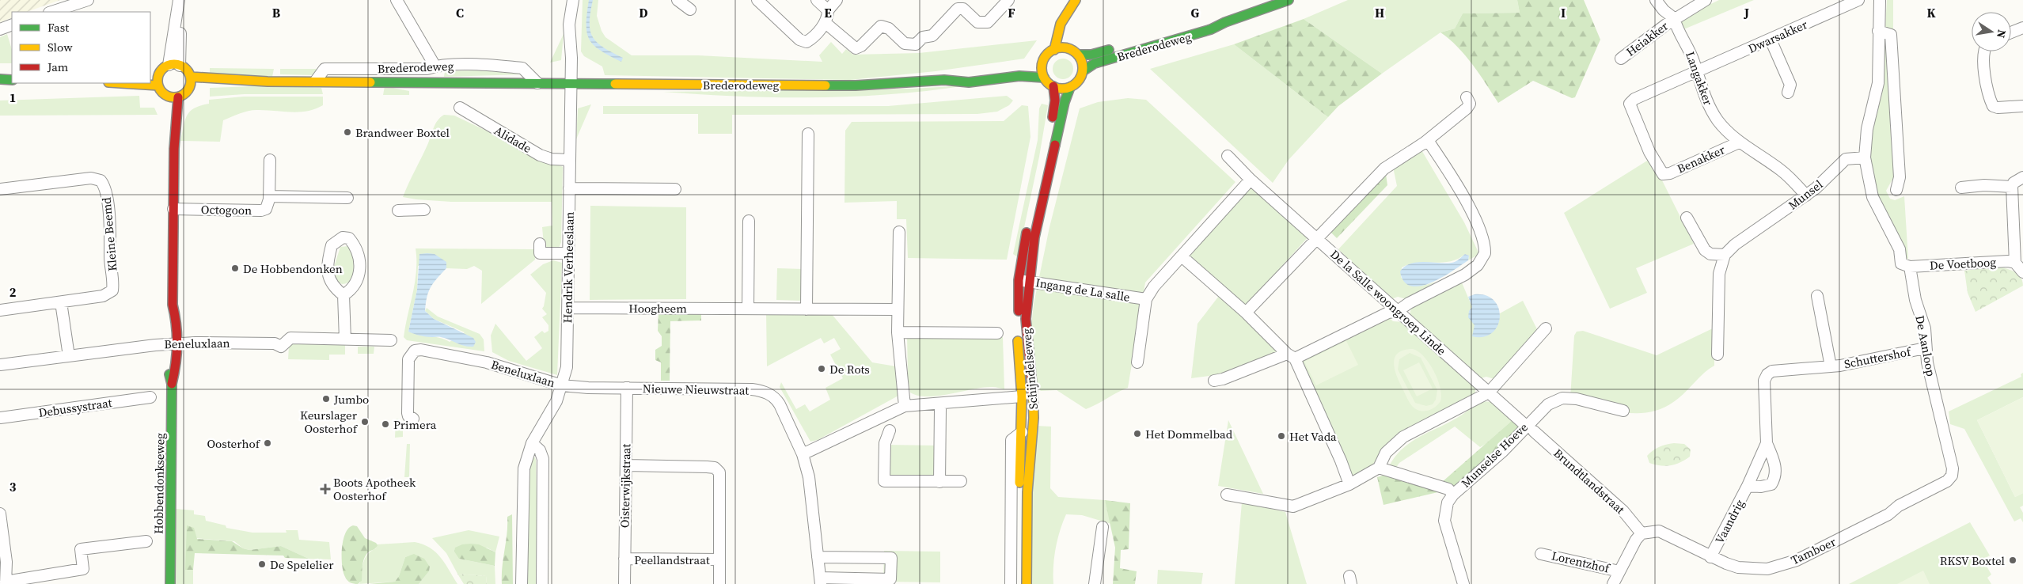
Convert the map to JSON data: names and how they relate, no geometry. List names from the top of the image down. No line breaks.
{"streets":{"main road":["Brederodeweg","Schijndelseweg","Hobbendonkseweg"],"street":["Dwarsakker","Heiakker","Langakker","Alidade","Benakker","Munsel","Octogoon","Kleine Beemd","De Voetboog","Hendrik Verheeslaan","Ingang de La salle","De la Salle woongroep Linde","Hoogheem","Beneluxlaan","De Aanloop","Schuttershof","Nieuwe Nieuwstraat","Debussystraat","Munselse Hoeve","Brundtlandstraat","Oisterwijkstraat","Vaandrig","Tamboer","Peellandstraat","Lorentzhof"]},"crossings":[["Dwarsakker","Langakker"],["Dwarsakker","Benakker"],["Heiakker","Langakker"],["Brederodeweg","Hendrik Verheeslaan"],["Brederodeweg","Schijndelseweg"],["Brederodeweg","Hobbendonkseweg"],["Langakker","Benakker"],["Langakker","Munsel"],["Alidade","Hendrik Verheeslaan"],["Octogoon","Hobbendonkseweg"],["De Voetboog","De Aanloop"],["Hendrik Verheeslaan","Hoogheem"],["Hendrik Verheeslaan","Beneluxlaan"],["Hendrik Verheeslaan","Nieuwe Nieuwstraat"],["Ingang de La salle","Schijndelseweg"],["De la Salle woongroep Linde","Munselse Hoeve"],["De la Salle woongroep Linde","Brundtlandstraat"],["Beneluxlaan","Nieuwe Nieuwstraat"],["Beneluxlaan","Hobbendonkseweg"],["De Aanloop","Schuttershof"],["De Aanloop","Tamboer"],["Schuttershof","Vaandrig"],["Nieuwe Nieuwstraat","Oisterwijkstraat"],["Munselse Hoeve","Brundtlandstraat"],["Brundtlandstraat","Tamboer"],["Oisterwijkstraat","Peellandstraat"],["Vaandrig","Tamboer"]],"places":{"other":["Brandweer Boxtel","De Hobbendonken","De Rots","Jumbo","Keurslager Oosterhof","Primera","Het Dommelbad","Het Vada","Oosterhof","RKSV Boxtel","De Spelelier"],"health":["Boots Apotheek Oosterhof"]},"legend":["Fast","Slow","Jam"],"north":"right","grid":{"columns":["B","C","D","E","F","G","H","I","J","K"],"rows":["1","2","3"]}}
